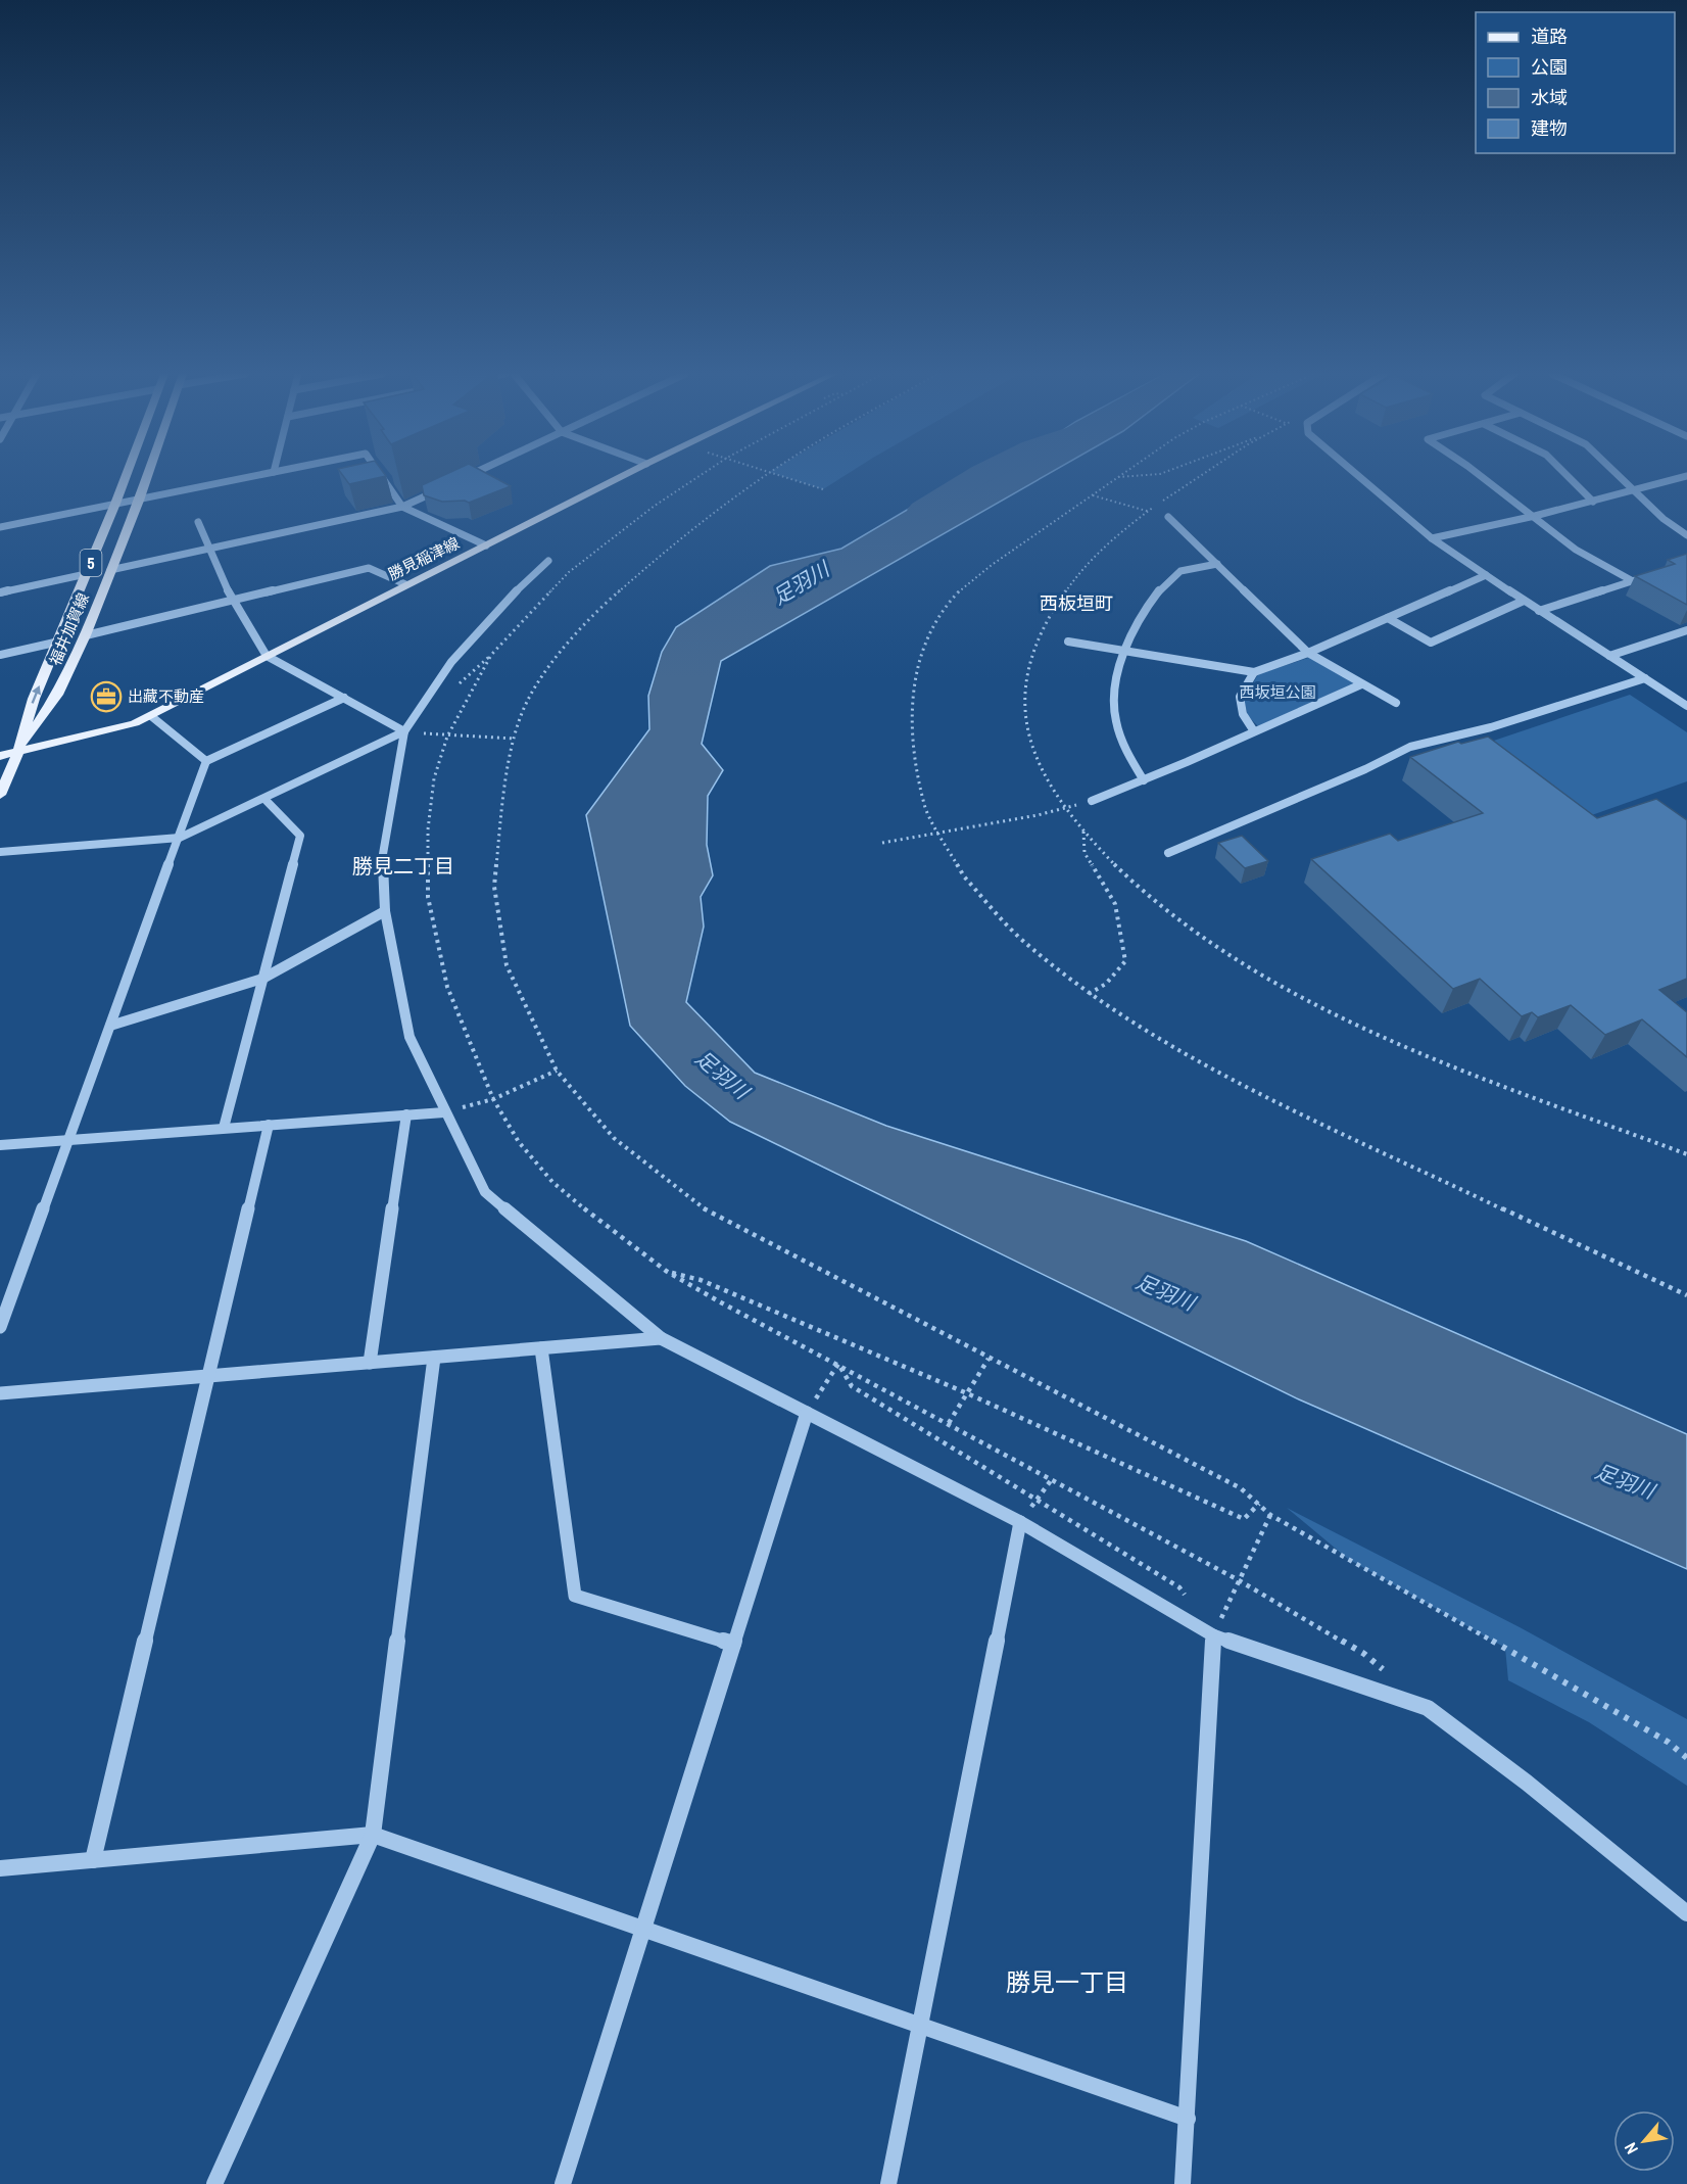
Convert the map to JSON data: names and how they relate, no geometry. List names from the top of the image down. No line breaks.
{"streets":{"main road":["勝見稲津線","5","福井加賀線"]},"crossings":[["勝見稲津線","福井加賀線"]],"districts":["西板垣町","勝見二丁目","勝見一丁目"],"water":["足羽川"],"parks":["西坂垣公園"],"places":{"office":["出藏不動産"]},"legend":["道路","公園","水域","建物"],"north":"bottom left"}
